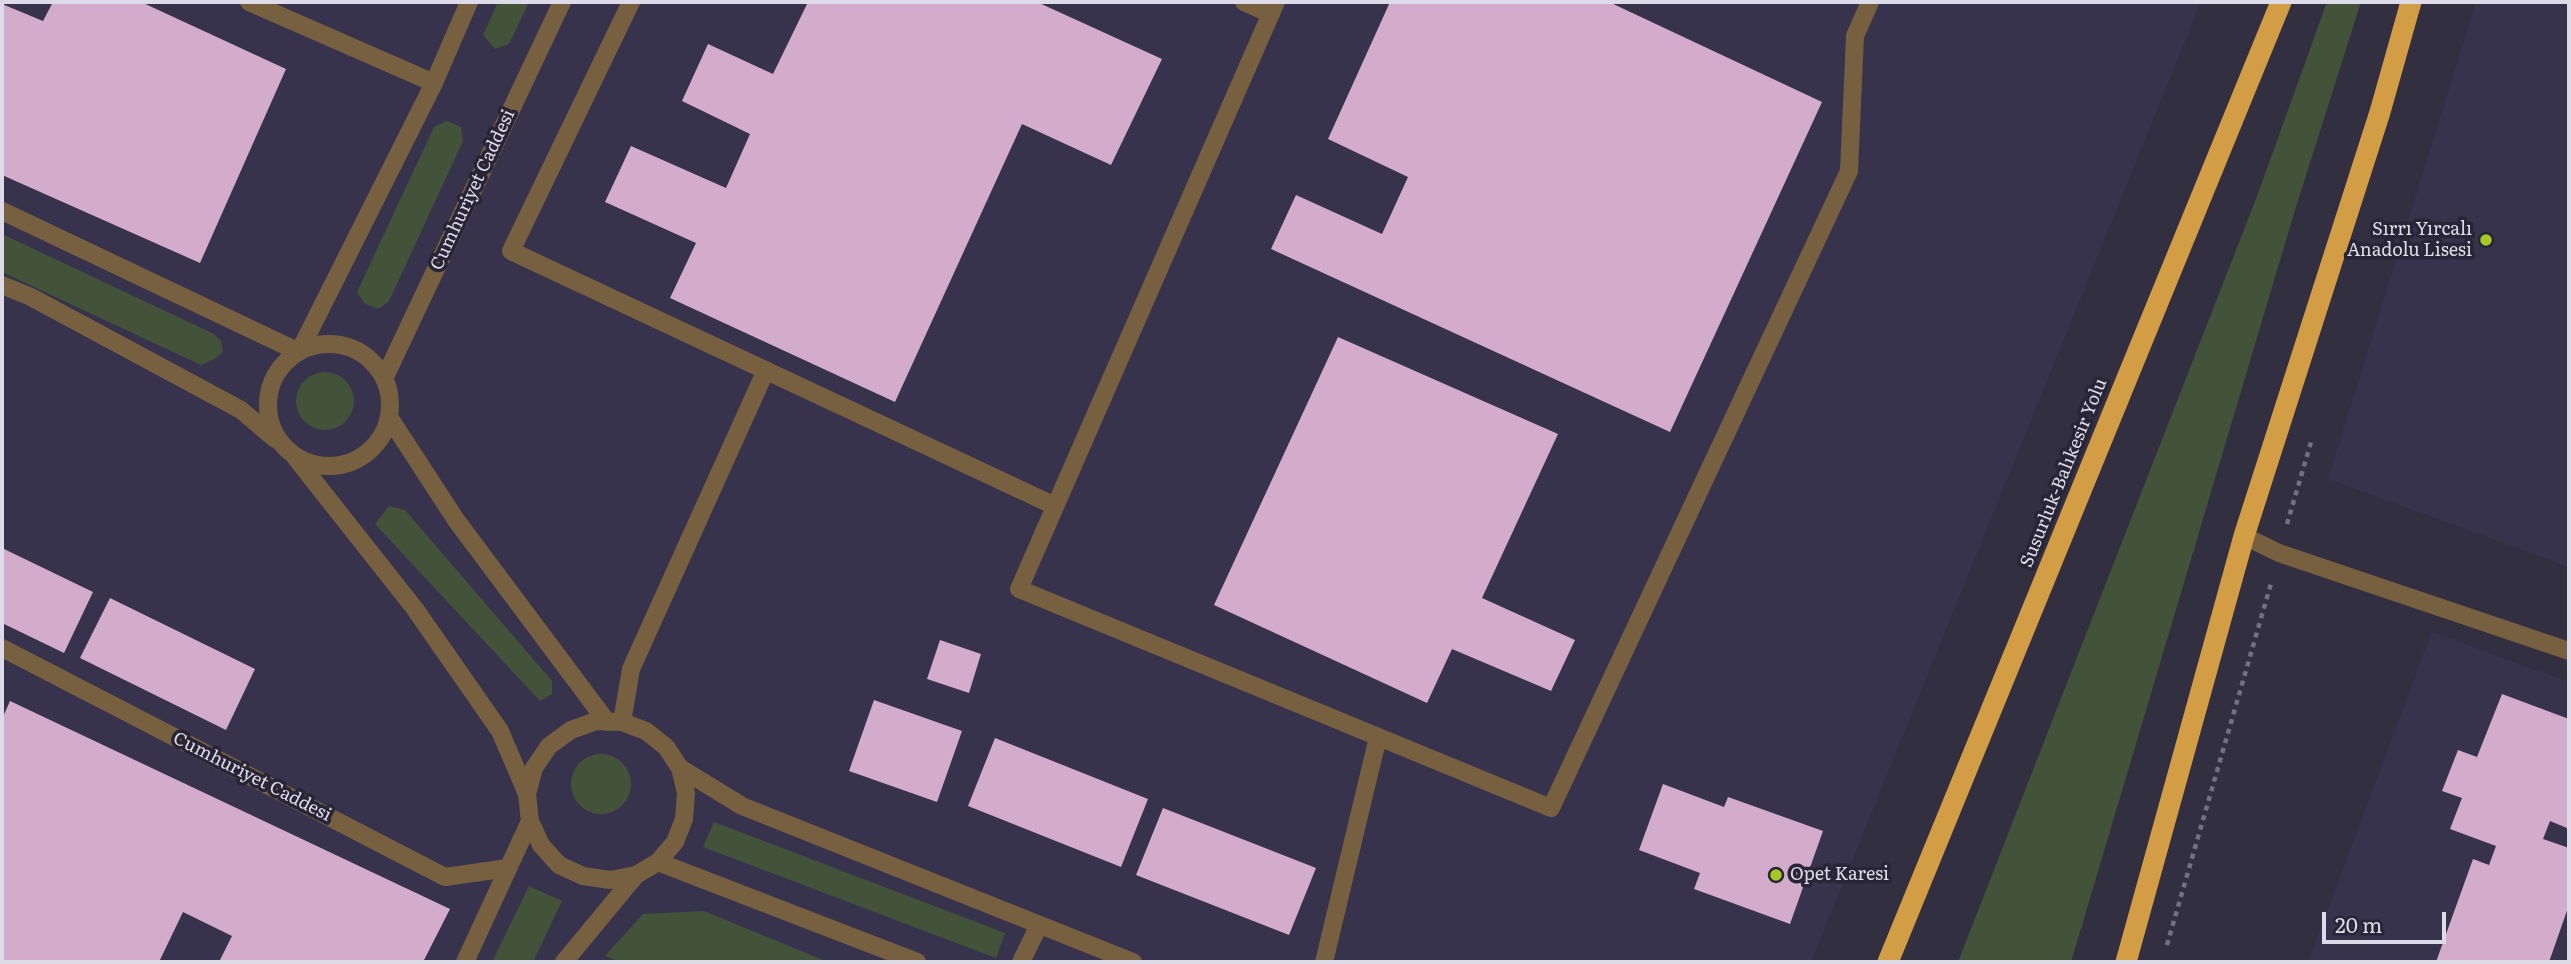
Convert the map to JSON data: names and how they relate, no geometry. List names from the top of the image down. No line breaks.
{"streets":{"highway":["Susurluk-Balıkesir Yolu"],"street":["Cumhuriyet Caddesi"]},"places":["Sırrı Yırcalı Anadolu Lisesi","Opet Karesi"],"scale_bar":"20 m"}
